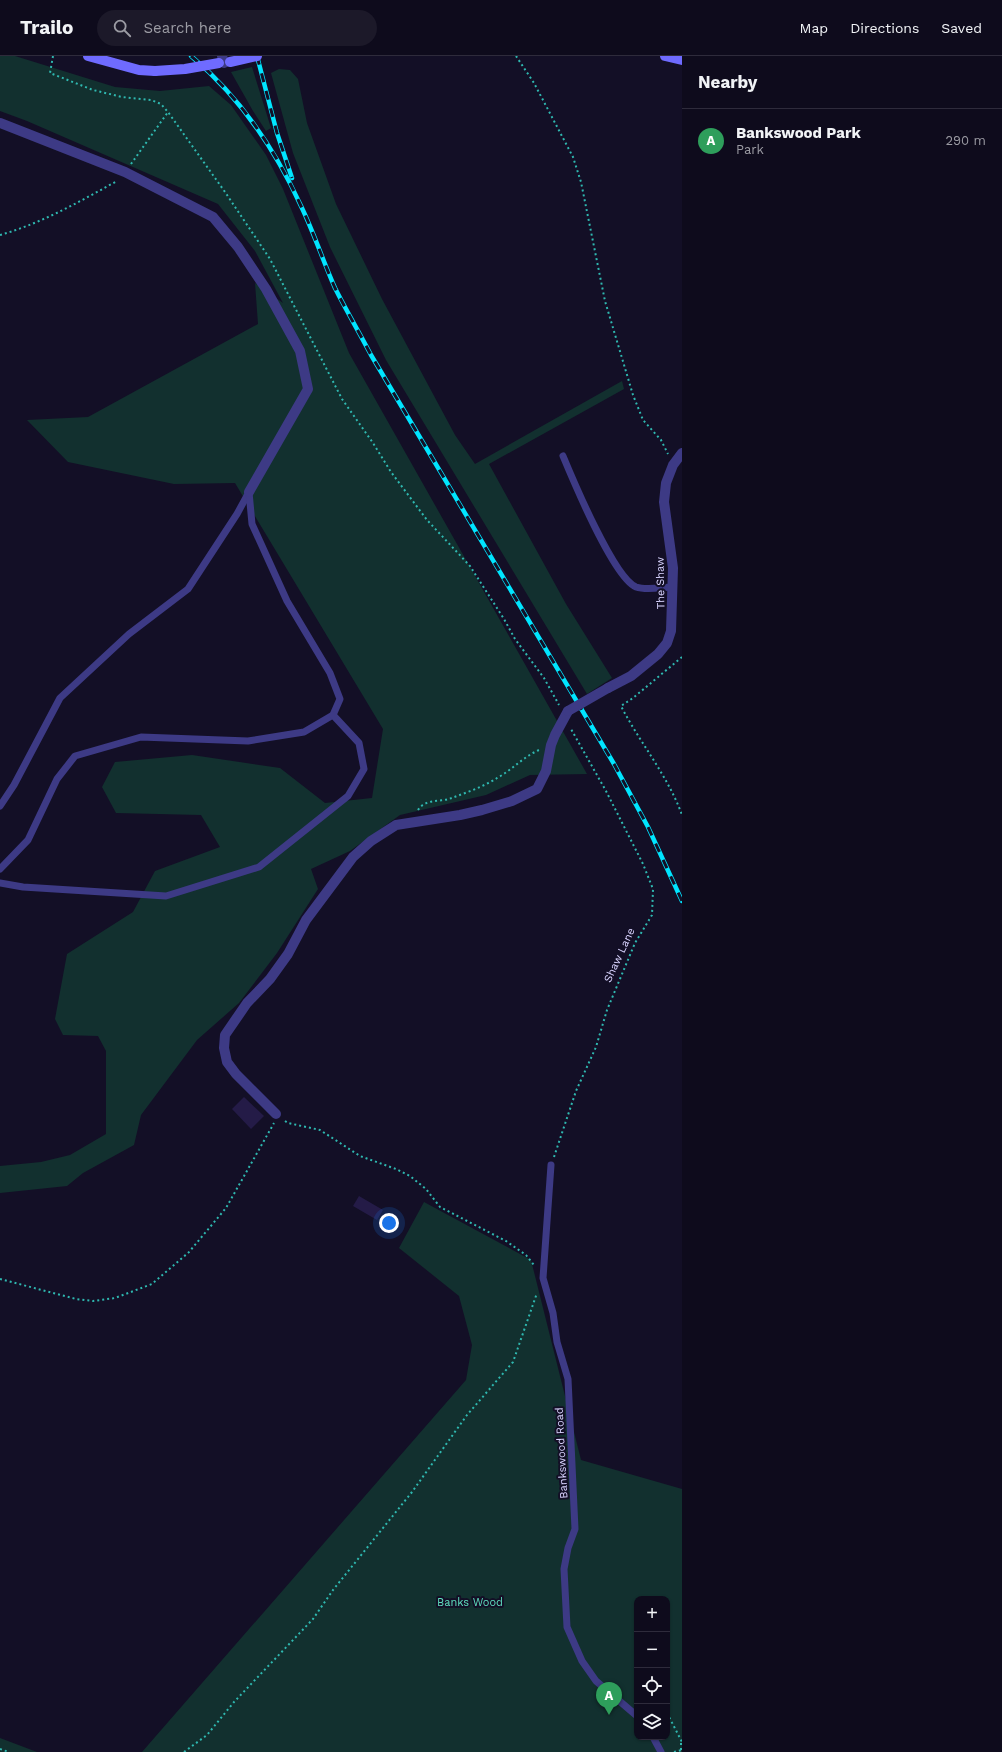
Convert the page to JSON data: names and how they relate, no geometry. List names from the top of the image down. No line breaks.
{"streets":{"street":["The Shaw"],"lane":["Bankswood Road"],"path":["Shaw Lane"]},"crossings":[["The Shaw","Shaw Lane"],["Shaw Lane","Bankswood Road"]],"parks":["Banks Wood"],"page":{"header":"Trailo","search":"Search here","nav":["Map","Directions","Saved"],"heading":"Nearby","list":[{"mark":"A","name":"Bankswood Park","note":"Park","value":"290 m"}],"map_buttons":["+","−"],"pins":"A"}}
